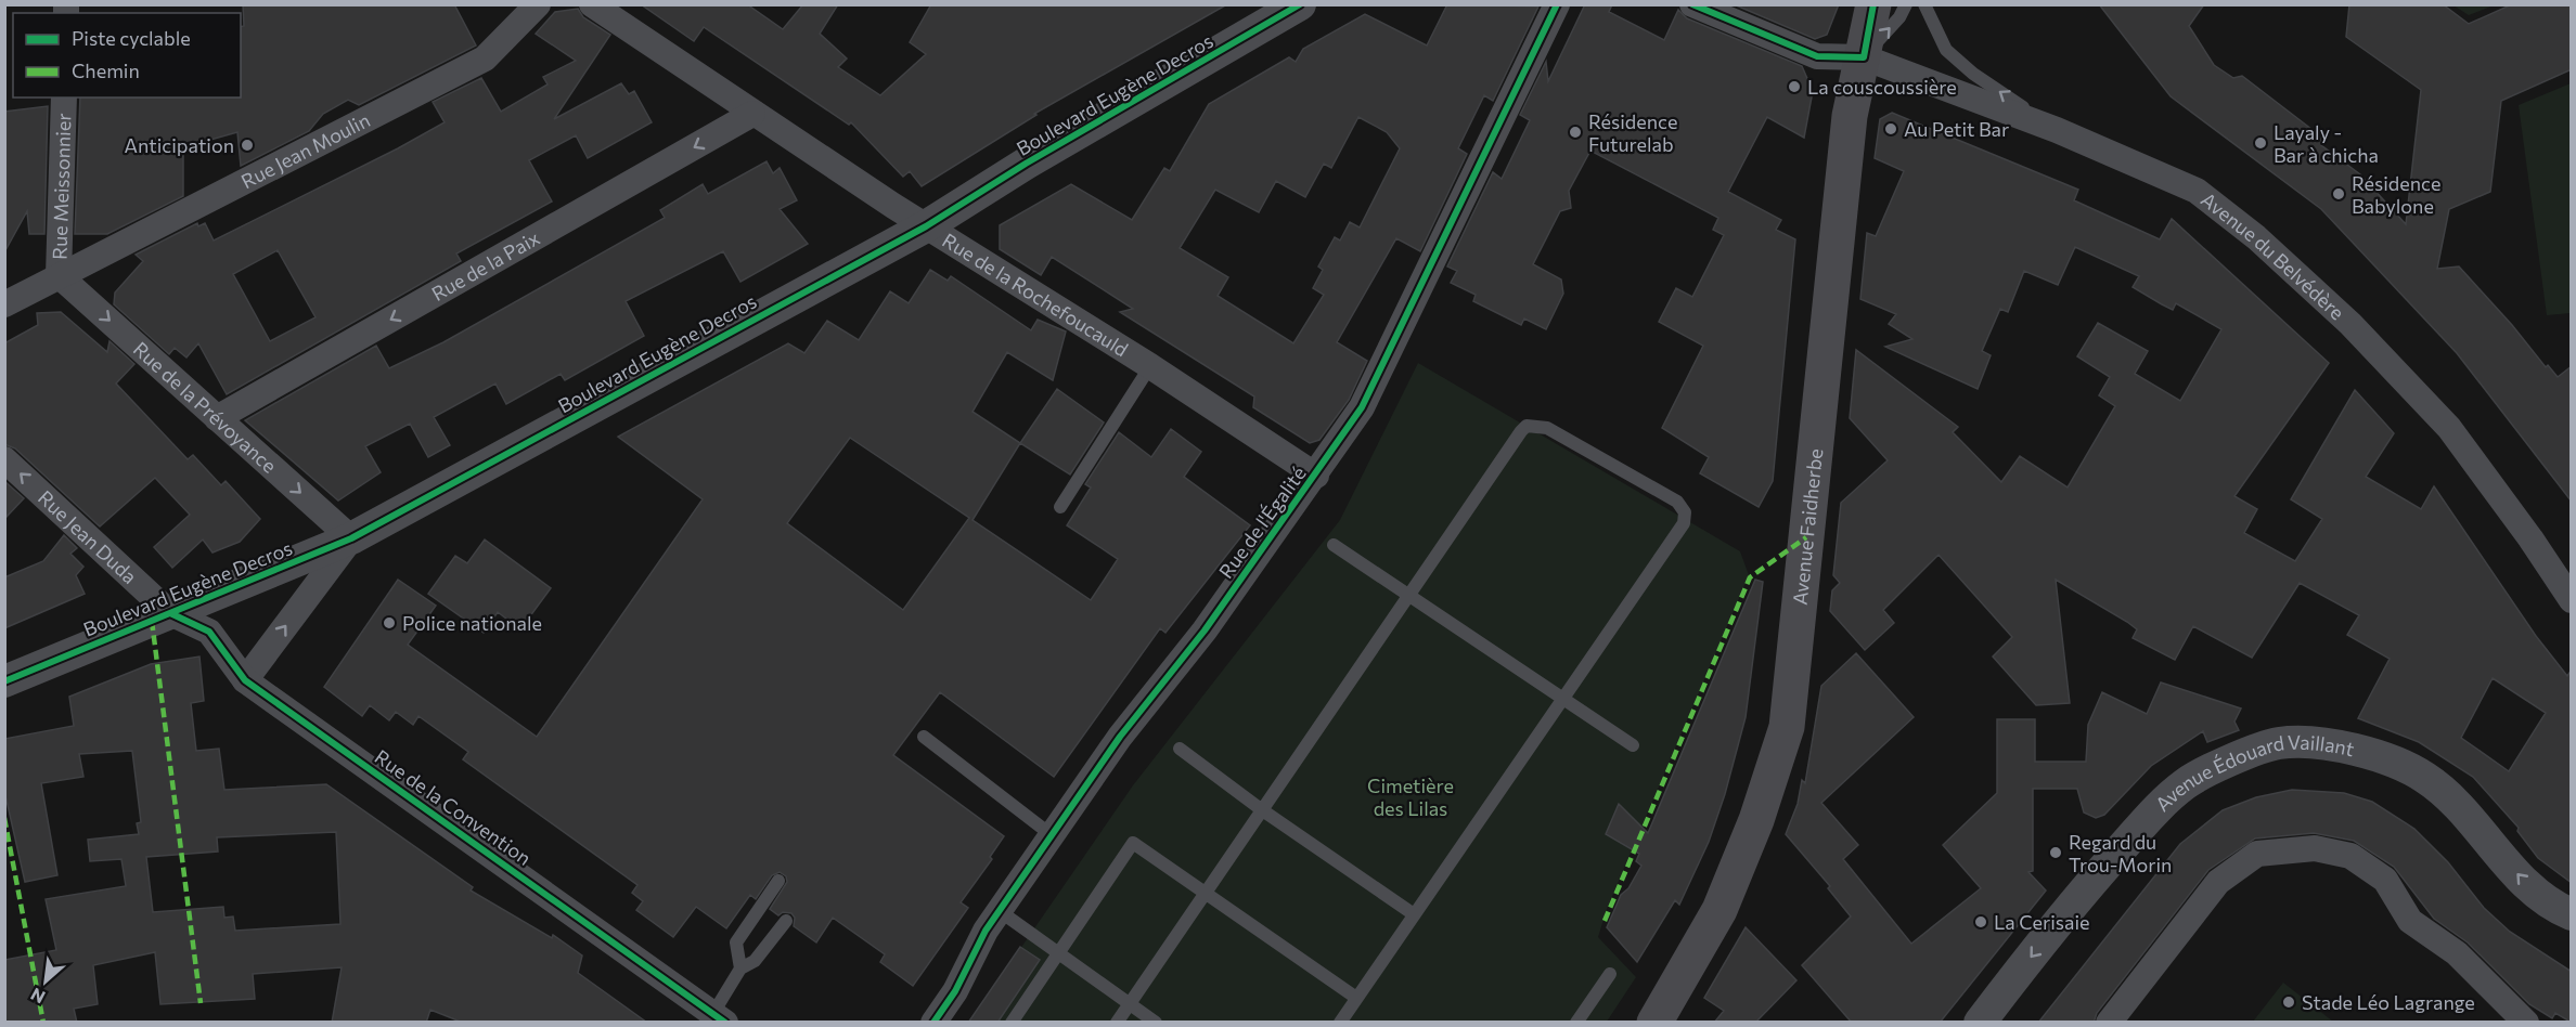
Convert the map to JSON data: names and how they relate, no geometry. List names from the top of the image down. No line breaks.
{"streets":{"main road":["Avenue Faidherbe"],"street":["Boulevard Eugène Decros","Rue Jean Moulin","Rue Meissonnier","Avenue du Belvédère","Rue de la Paix","Rue de la Rochefoucauld","Rue de la Prévoyance","Rue de l'Égalité","Rue Jean Duda","Avenue Édouard Vaillant","Rue de la Convention"]},"crossings":[["Boulevard Eugène Decros","Rue de la Rochefoucauld"],["Boulevard Eugène Decros","Rue de la Prévoyance"],["Boulevard Eugène Decros","Rue Jean Duda"],["Boulevard Eugène Decros","Rue de la Convention"],["Rue Jean Moulin","Rue Meissonnier"],["Rue Jean Moulin","Rue de la Prévoyance"],["Rue Meissonnier","Rue de la Prévoyance"],["Avenue du Belvédère","Avenue Faidherbe"],["Rue de la Paix","Rue de la Rochefoucauld"],["Rue de la Paix","Rue de la Prévoyance"],["Rue de la Rochefoucauld","Rue de l'Égalité"],["Rue Jean Duda","Rue de la Convention"]],"one_way":["Rue de la Paix","Rue de la Prévoyance","Rue Jean Duda"],"parks":["Cimetière des Lilas"],"places":["La couscoussière","Au Petit Bar","Résidence Futurelab","Layaly - Bar à chicha","Anticipation","Résidence Babylone","Police nationale","Regard du Trou-Morin","La Cerisaie","Stade Léo Lagrange"],"legend":["Piste cyclable","Chemin"],"north":"bottom left"}
